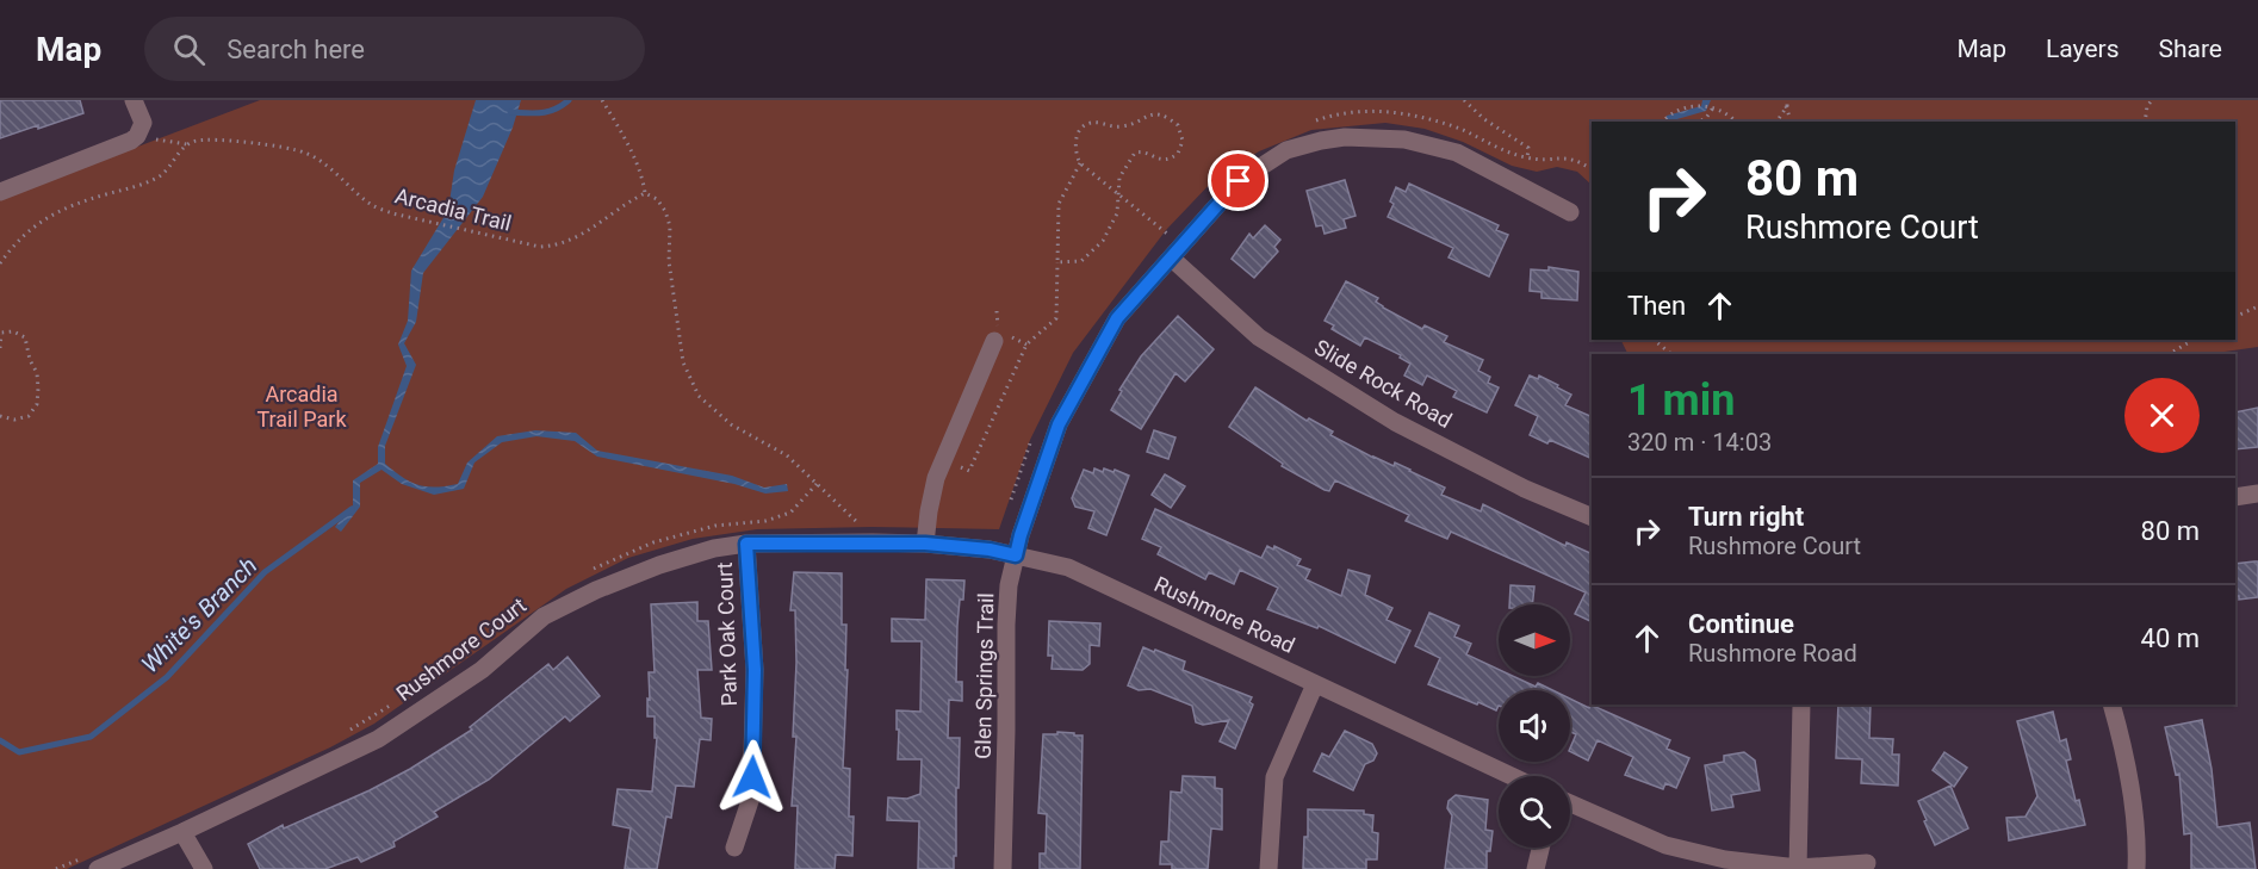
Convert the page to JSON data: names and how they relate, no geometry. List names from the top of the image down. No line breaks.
{"streets":{"street":["Slide Rock Road","Rushmore Road","Park Oak Court","Rushmore Court","Glen Springs Trail"],"path":["Arcadia Trail"]},"crossings":[["Slide Rock Road","Glen Springs Trail"],["Rushmore Road","Rushmore Court"],["Rushmore Road","Glen Springs Trail"],["Park Oak Court","Rushmore Court"]],"water":["White's Branch"],"parks":["Arcadia Trail Park"],"north":"right","page":{"header":"Map","search":"Search here","nav":["Map","Layers","Share"],"turn":["80 m","Rushmore Court"],"then":"Then","heading":["1 min","320 m · 14:03"],"list":[{"name":"Turn right","note":"Rushmore Court","value":"80 m"},{"name":"Continue","note":"Rushmore Road","value":"40 m"}]}}
